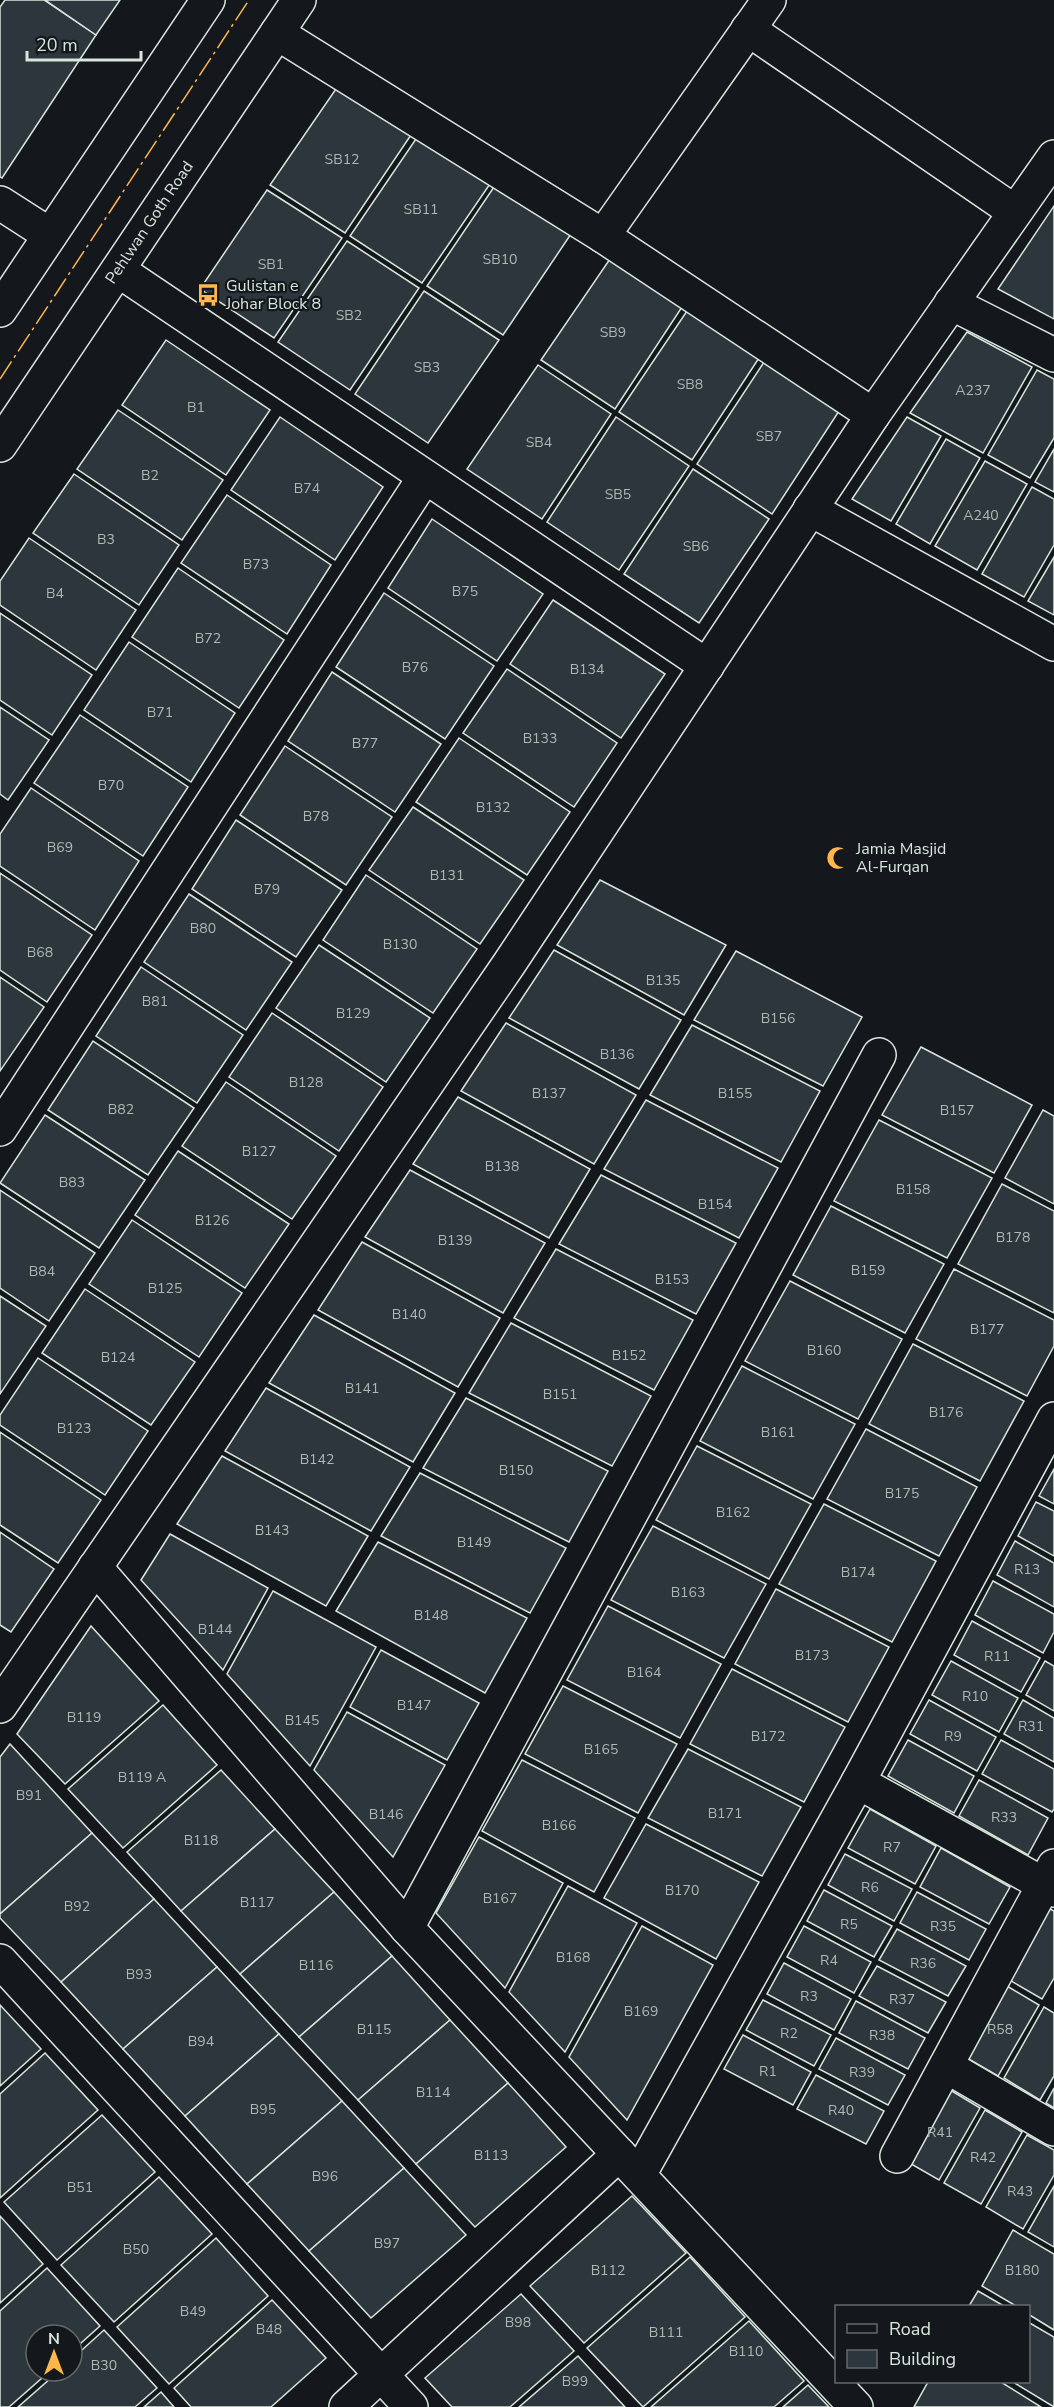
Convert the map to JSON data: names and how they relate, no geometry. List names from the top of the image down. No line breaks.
{"streets":{"street":["Pehlwan Goth Road"]},"places":{"bus stop":["Gulistan e Johar Block 8"],"mosque":["Jamia Masjid Al-Furqan"]},"house_numbers":["SB12","SB11","SB10","SB1","SB2","SB9","SB3","SB8","A237","B1","SB7","SB4","B2","B74","SB5","A240","B3","SB6","B73","B75","B4","B72","B76","B134","B71","B133","B77","B70","B132","B78","B69","B131","B79","B80","B130","B68","B135","B81","B129","B156","B136","B128","B137","B155","B82","B157","B127","B138","B83","B158","B154","B126","B178","B139","B159","B84","B153","B125","B140","B177","B160","B152","B124","B141","B151","B176","B123","B161","B142","B150","B175","B162","B143","B149","R13","B174","B163","B148","B144","B173","R11","B164","R10","B147","B119","B145","R31","B172","R9","B165","B119 A","B91","B171","B146","R33","B166","B118","R7","R6","B170","B167","B117","B92","R5","R35","B168","R4","R36","B116","B93","R3","R37","B169","B115","R58","R2","R38","B94","R1","R39","B114","B95","R40","R41","B113","R42","B96","B51","R43","B97","B50","B112","B180","B49","B98","B48","B111","B110","B30","B99"],"legend":["Road","Building"],"scale_bar":"20 m","north":"top"}
